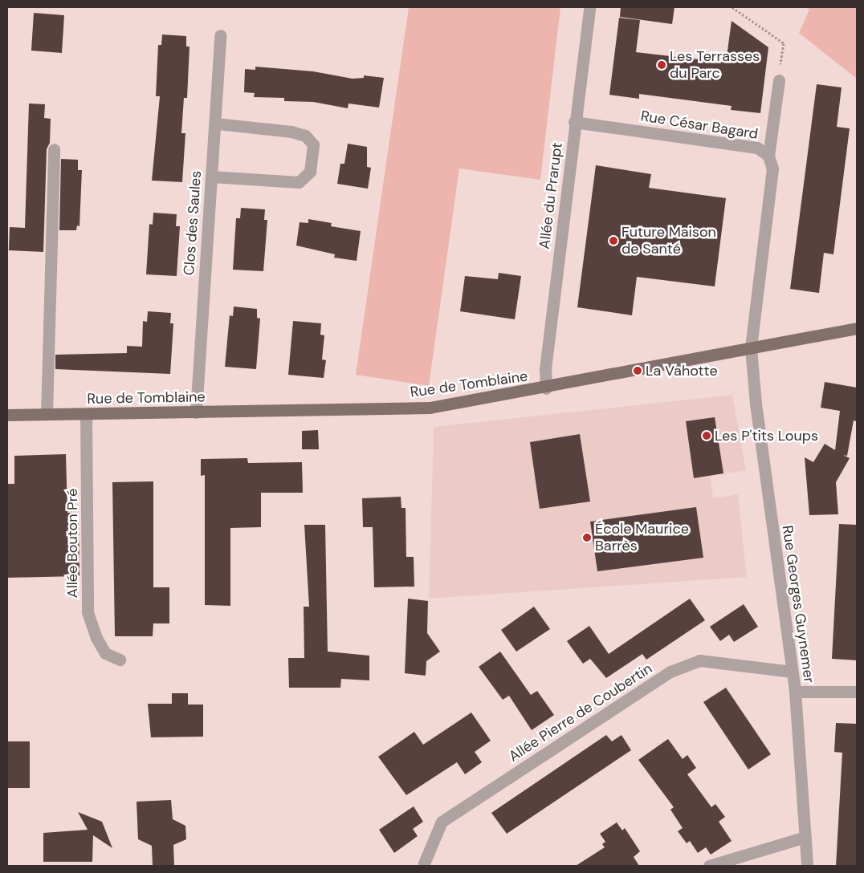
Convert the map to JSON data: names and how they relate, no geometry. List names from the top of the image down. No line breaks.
{"streets":{"main road":["Rue de Tomblaine"],"street":["Rue César Bagard","Allée du Prarupt","Clos des Saules","Allée Bouton Pré","Rue Georges Guynemer","Allée Pierre de Coubertin"]},"crossings":[["Rue César Bagard","Allée du Prarupt"],["Rue César Bagard","Rue de Tomblaine"],["Rue César Bagard","Rue Georges Guynemer"],["Allée du Prarupt","Rue de Tomblaine"],["Clos des Saules","Rue de Tomblaine"],["Rue de Tomblaine","Allée Bouton Pré"],["Rue de Tomblaine","Rue Georges Guynemer"],["Rue Georges Guynemer","Allée Pierre de Coubertin"]],"places":["Les Terrasses du Parc","Future Maison de Santé","La Vahotte","Les P'tits Loups","École Maurice Barrès"]}
